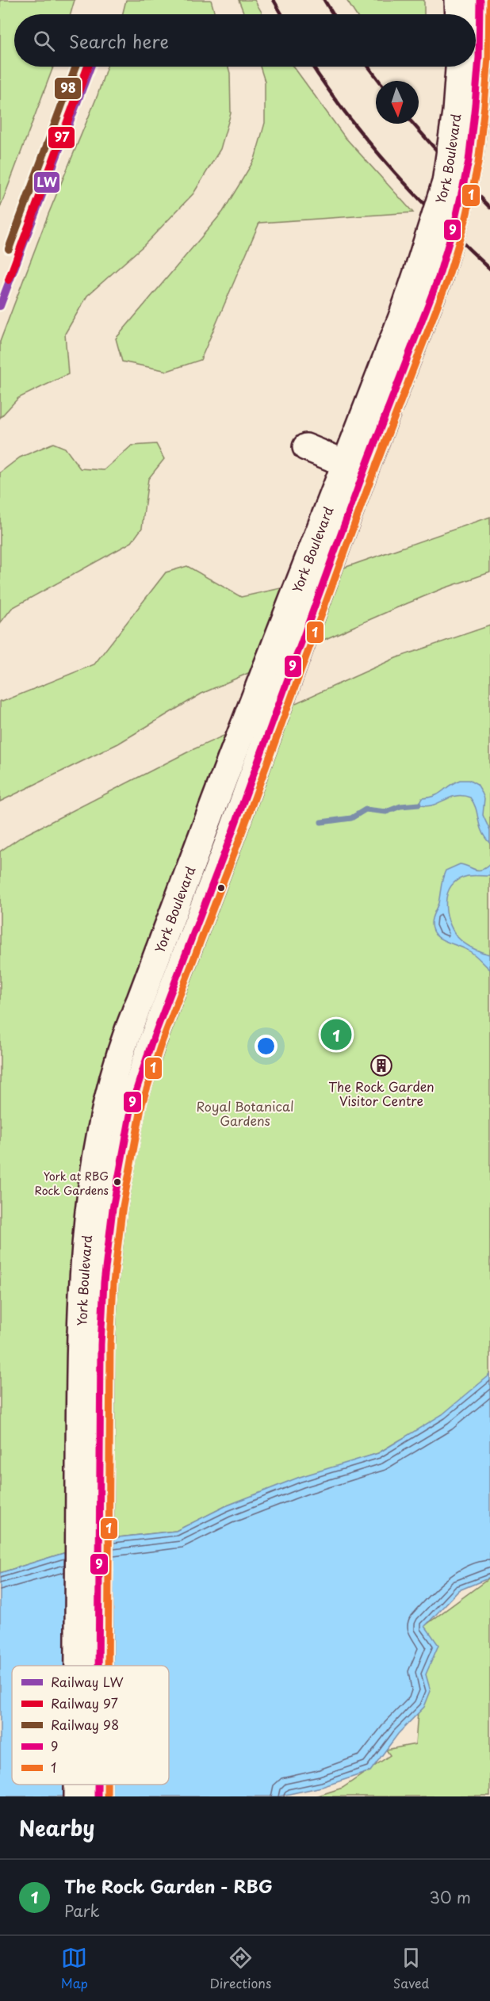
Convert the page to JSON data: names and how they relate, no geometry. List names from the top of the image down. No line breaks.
{"streets":{"main road":["York Boulevard"]},"parks":["Royal Botanical Gardens"],"places":{"building":["The Rock Garden Visitor Centre"],"other":["York at RBG Rock Gardens"]},"lines":["transit line 9","transit line 1","rail line LW","rail line 97","rail line 98"],"legend":["Railway LW","Railway 97","Railway 98","9","1"],"north":"bottom","page":{"search":"Search here","pins":"1","heading":"Nearby","list":[{"mark":"1","name":"The Rock Garden - RBG","note":"Park","value":"30 m"}],"nav":["Map","Directions","Saved"]}}
